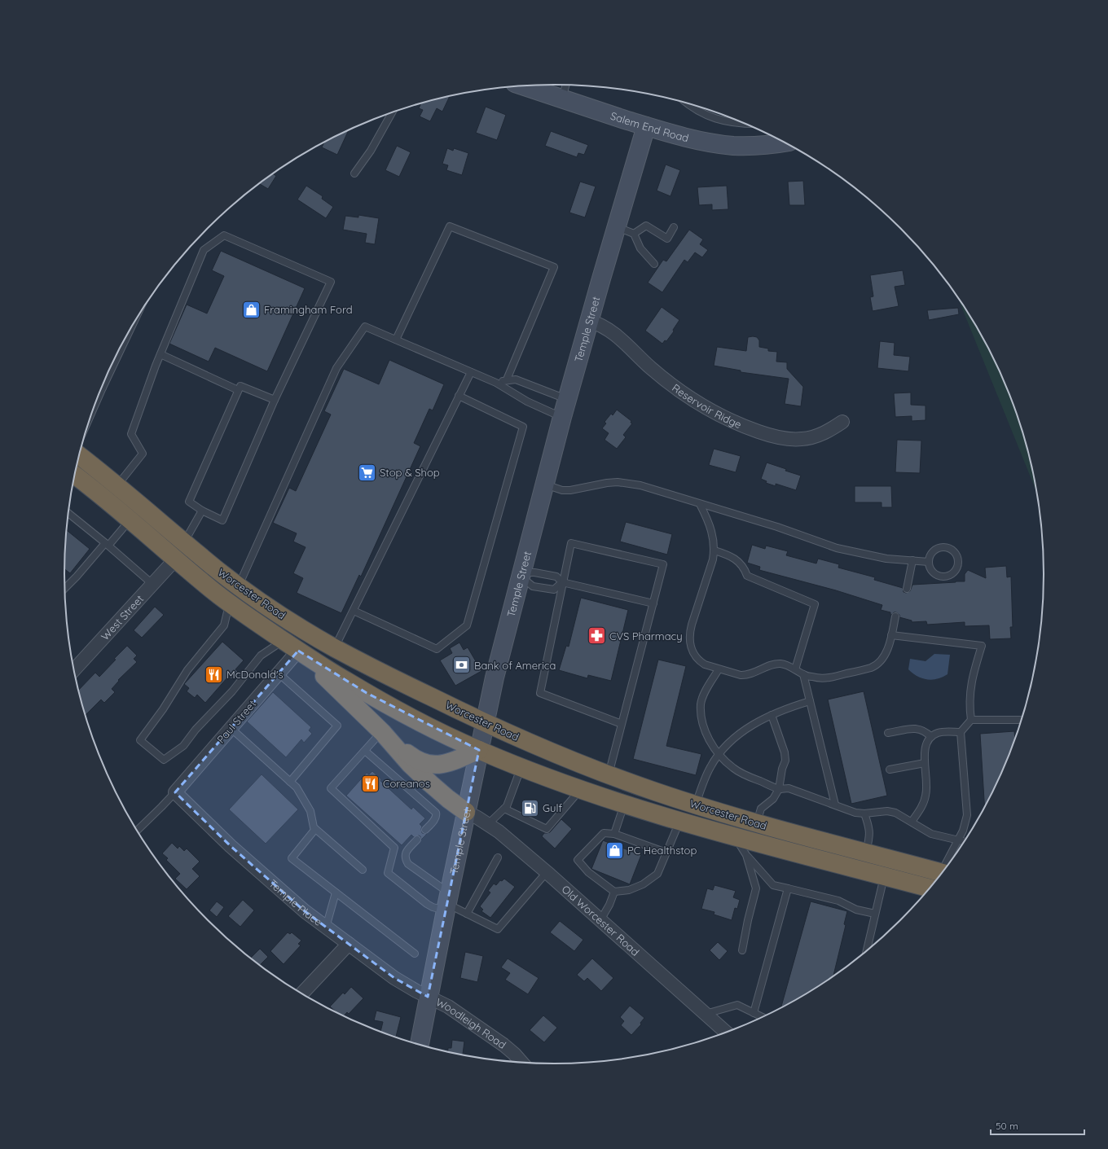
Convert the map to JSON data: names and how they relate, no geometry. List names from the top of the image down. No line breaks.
{"streets":{"highway":["Worcester Road"],"street":["Salem End Road","Temple Street","Reservoir Ridge","West Street","Paul Street","Temple Place","Old Worcester Road","Woodleigh Road"]},"crossings":[["Salem End Road","Temple Street"],["Temple Street","Reservoir Ridge"],["Temple Street","Worcester Road"],["Temple Street","Temple Place"],["Temple Street","Old Worcester Road"],["Temple Street","Woodleigh Road"],["Worcester Road","West Street"],["Worcester Road","Paul Street"],["Paul Street","Temple Place"],["Temple Place","Woodleigh Road"]],"places":{"shop":["Framingham Ford","PC Healthstop"],"supermarket":["Stop & Shop"],"pharmacy":["CVS Pharmacy"],"bank":["Bank of America"],"restaurant":["McDonald's","Coreanos"],"fuel station":["Gulf"]},"scale_bar":"50 m"}
